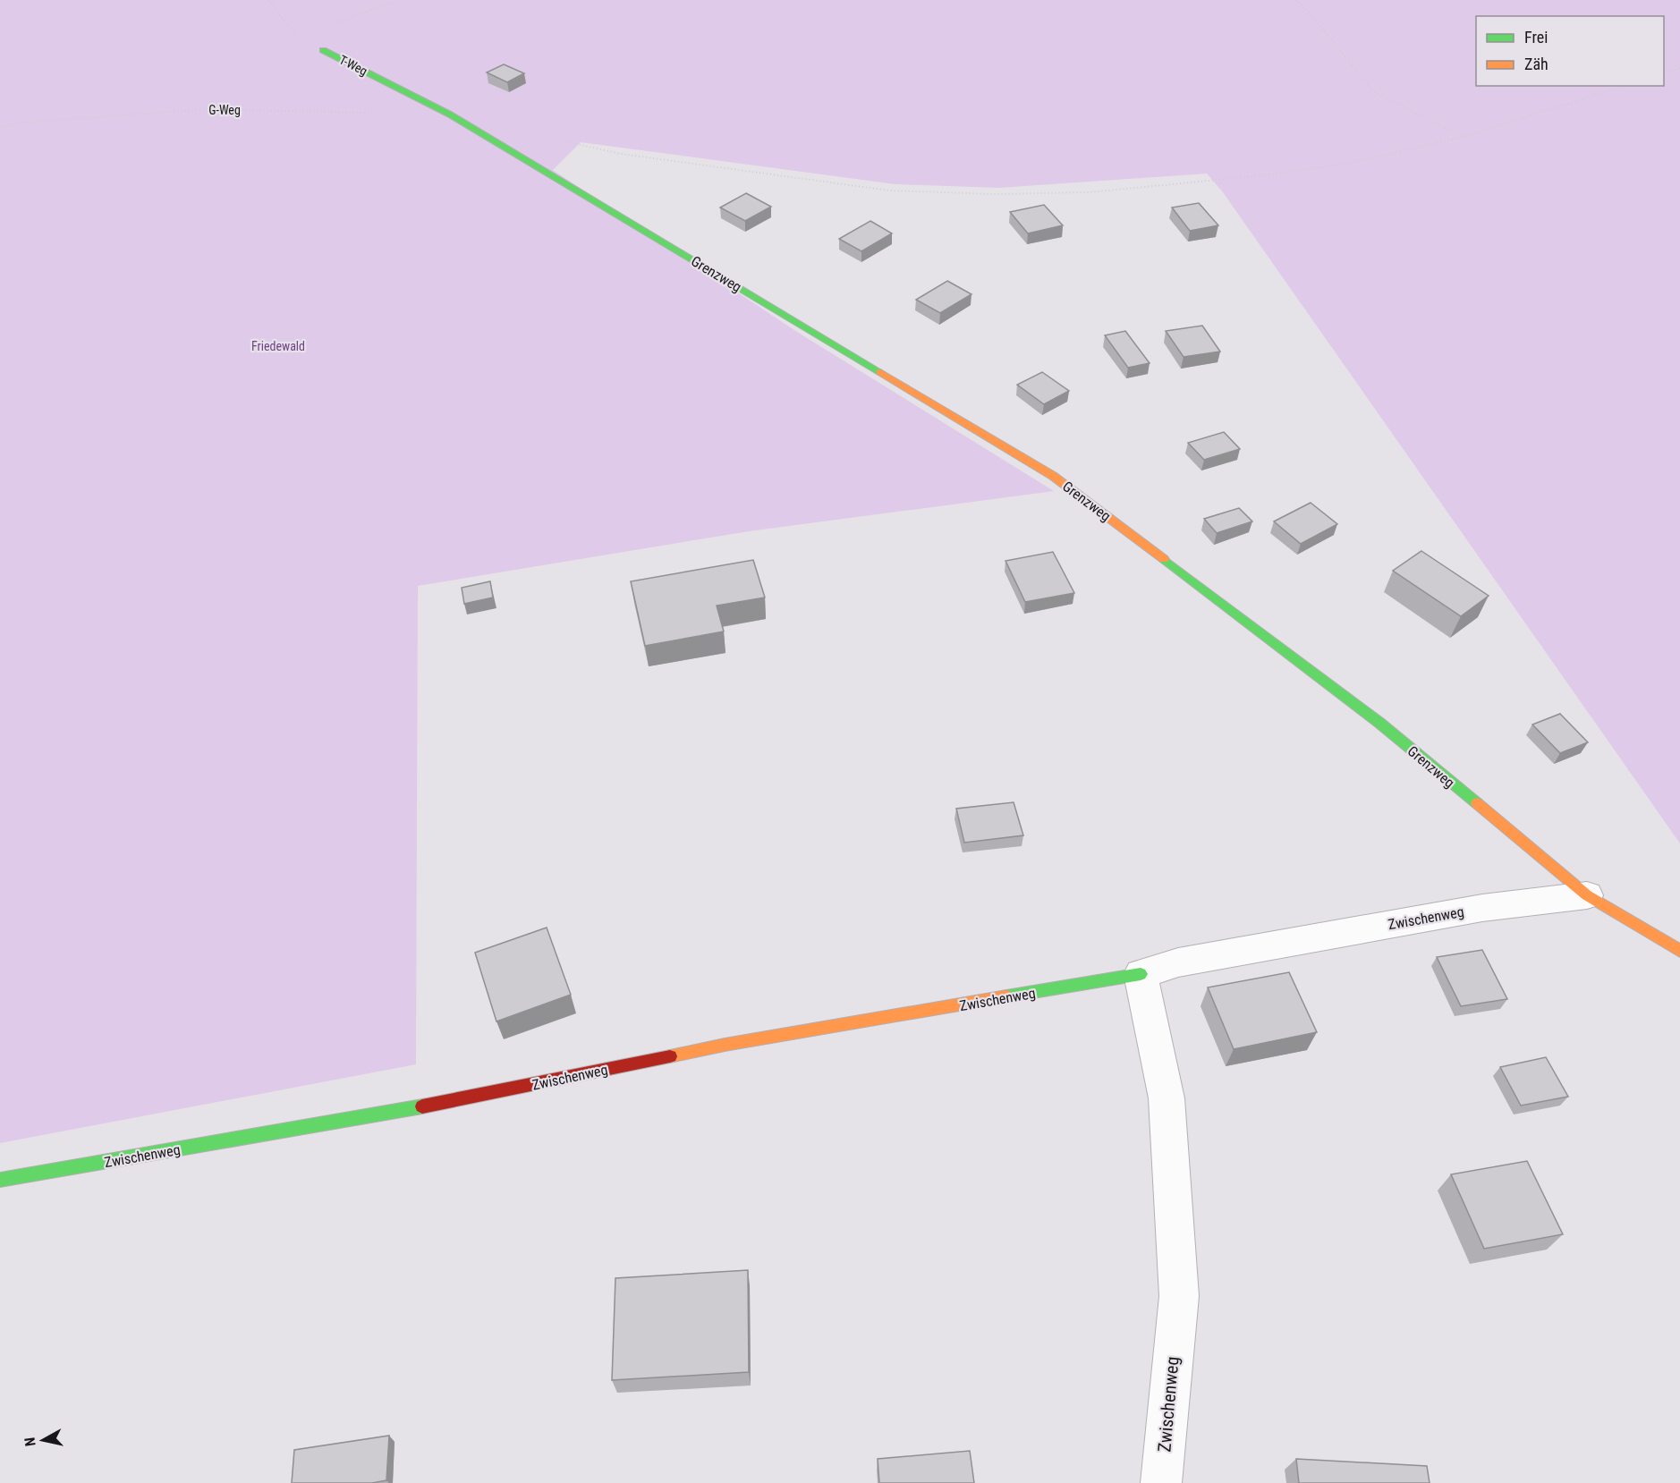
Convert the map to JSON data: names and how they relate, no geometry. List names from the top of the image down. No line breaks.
{"streets":{"street":["T-Weg","Grenzweg","Zwischenweg"],"path":["G-Weg"]},"crossings":[["T-Weg","Grenzweg"],["Grenzweg","Zwischenweg"]],"parks":["Friedewald"],"legend":["Frei","Zäh"],"north":"left"}
